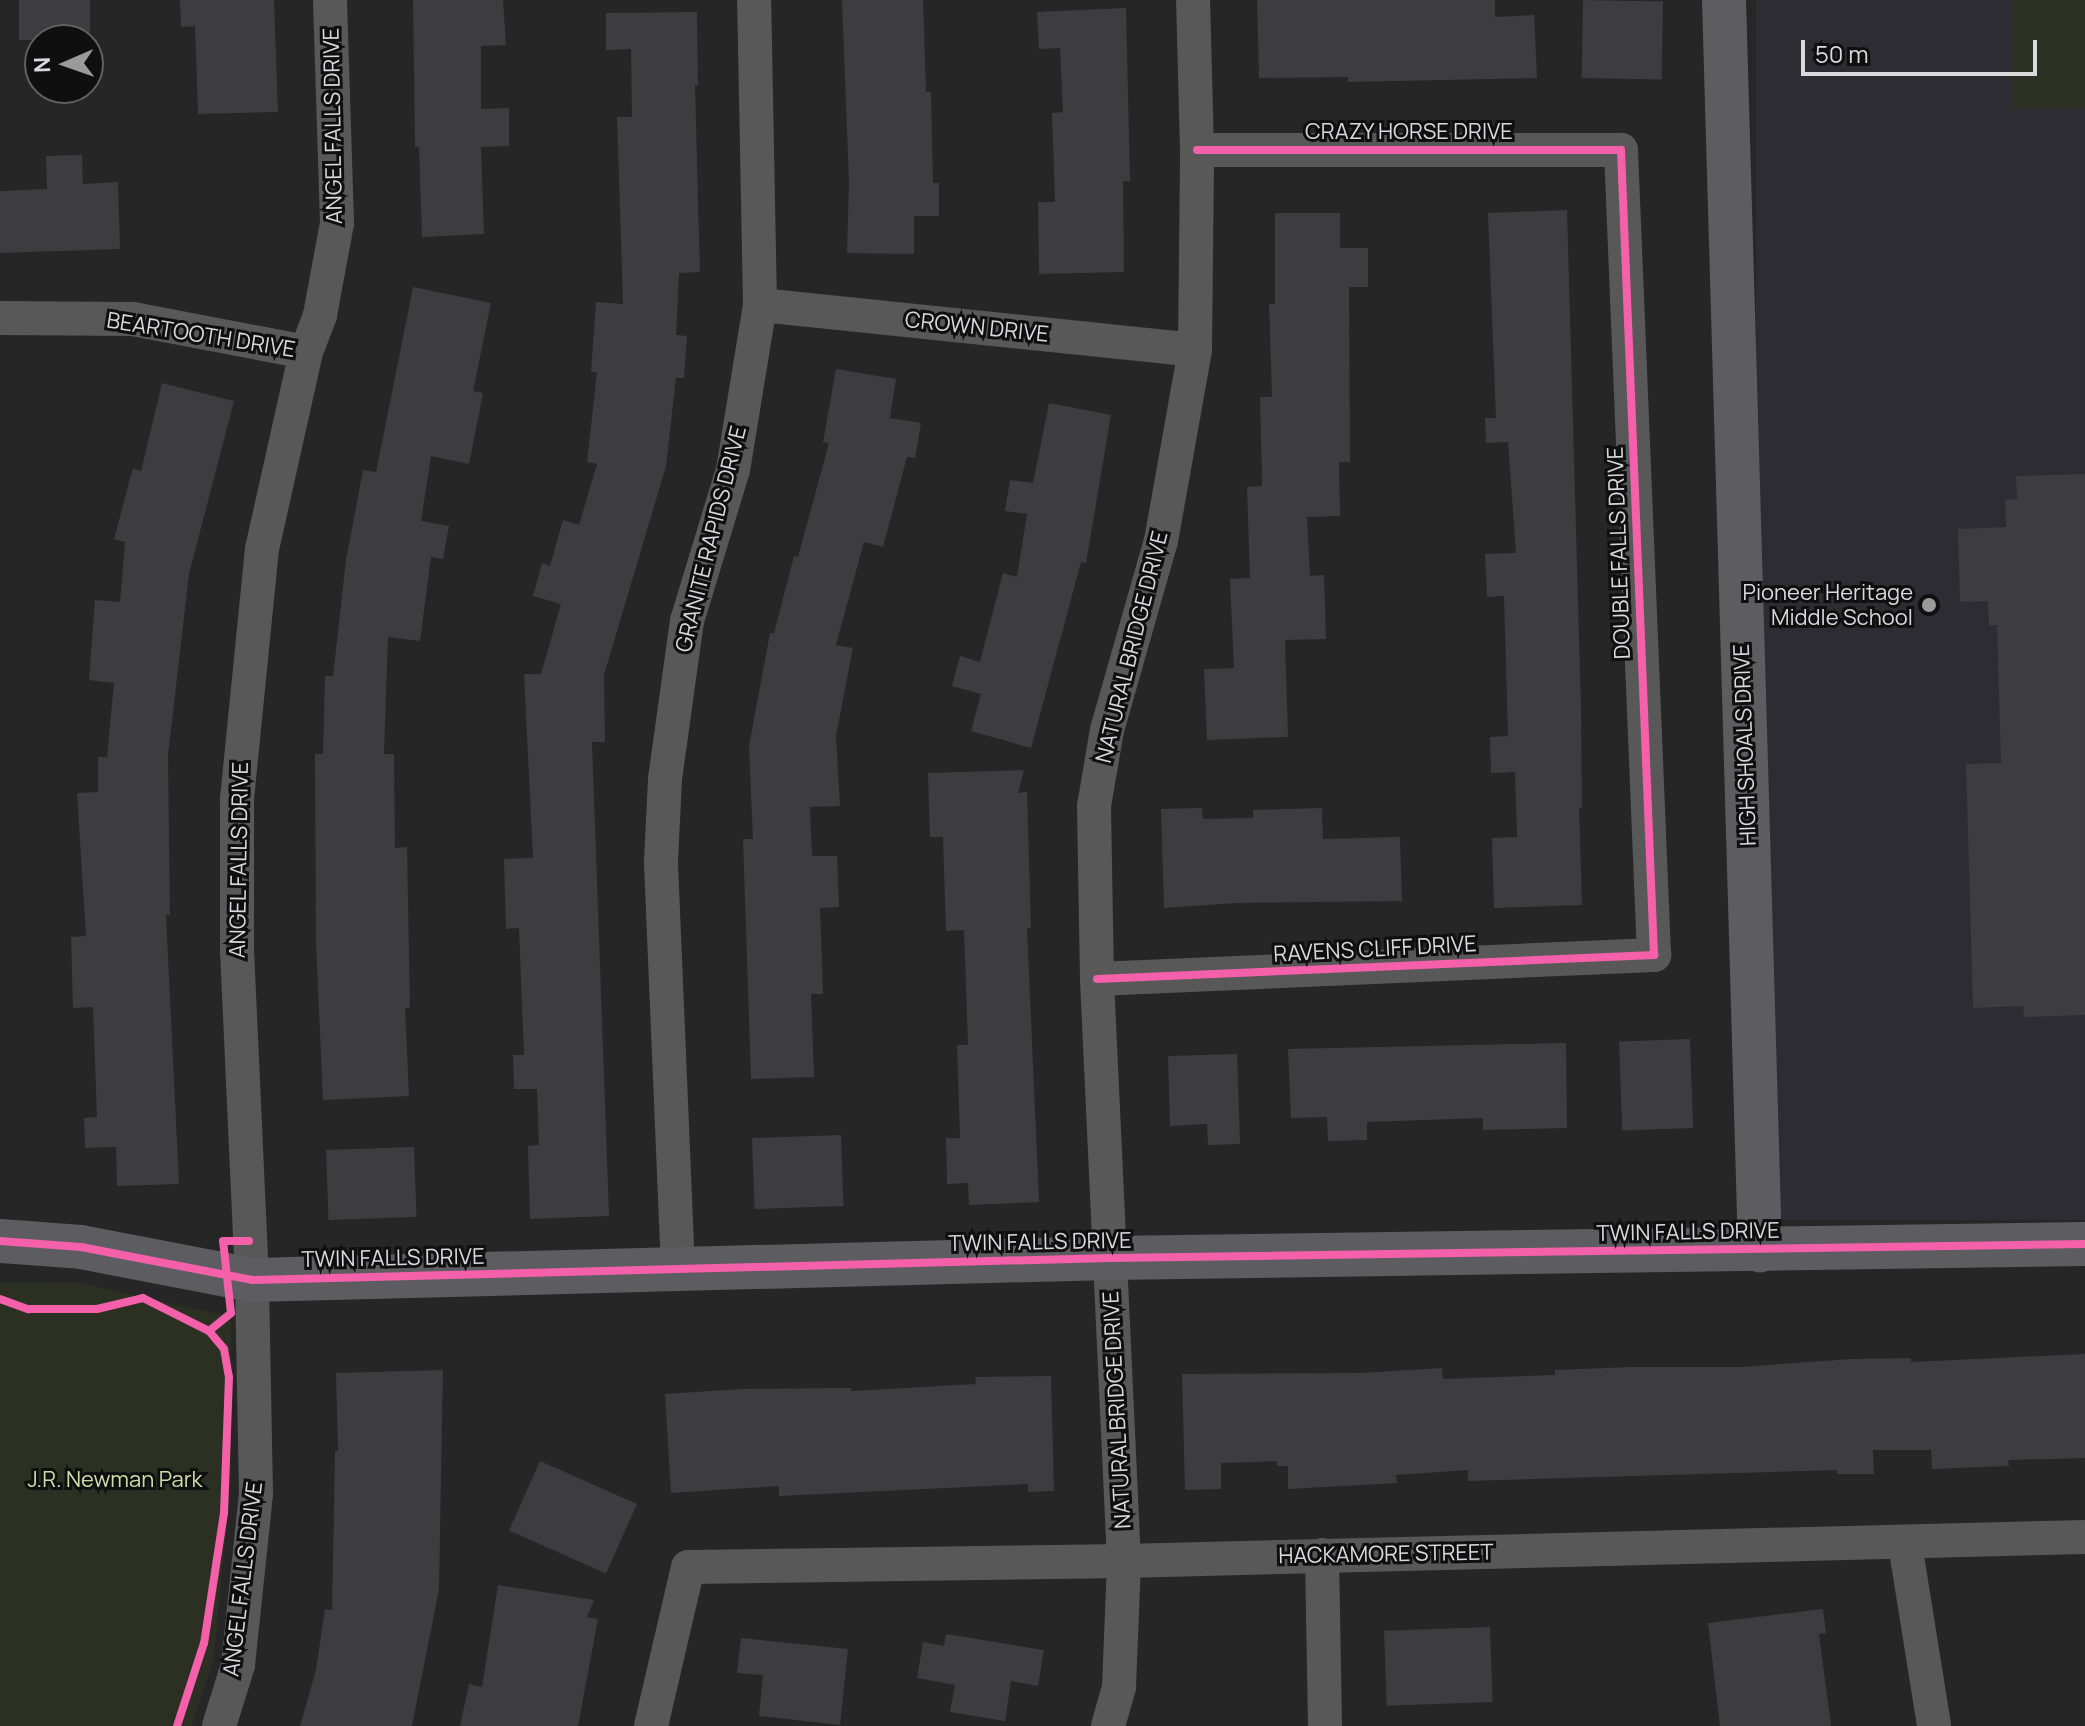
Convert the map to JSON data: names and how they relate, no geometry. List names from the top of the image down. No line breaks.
{"streets":{"street":["ANGEL FALLS DRIVE","CRAZY HORSE DRIVE","CROWN DRIVE","BEARTOOTH DRIVE","GRANITE RAPIDS DRIVE","DOUBLE FALLS DRIVE","NATURAL BRIDGE DRIVE","HIGH SHOALS DRIVE","RAVENS CLIFF DRIVE","TWIN FALLS DRIVE","HACKAMORE STREET"]},"crossings":[["ANGEL FALLS DRIVE","BEARTOOTH DRIVE"],["ANGEL FALLS DRIVE","TWIN FALLS DRIVE"],["CRAZY HORSE DRIVE","DOUBLE FALLS DRIVE"],["CRAZY HORSE DRIVE","NATURAL BRIDGE DRIVE"],["CROWN DRIVE","GRANITE RAPIDS DRIVE"],["CROWN DRIVE","NATURAL BRIDGE DRIVE"],["GRANITE RAPIDS DRIVE","TWIN FALLS DRIVE"],["DOUBLE FALLS DRIVE","RAVENS CLIFF DRIVE"],["NATURAL BRIDGE DRIVE","RAVENS CLIFF DRIVE"],["NATURAL BRIDGE DRIVE","TWIN FALLS DRIVE"],["NATURAL BRIDGE DRIVE","HACKAMORE STREET"],["HIGH SHOALS DRIVE","TWIN FALLS DRIVE"]],"parks":["J.R. Newman Park"],"places":["Pioneer Heritage Middle School"],"scale_bar":"50 m","north":"left"}
